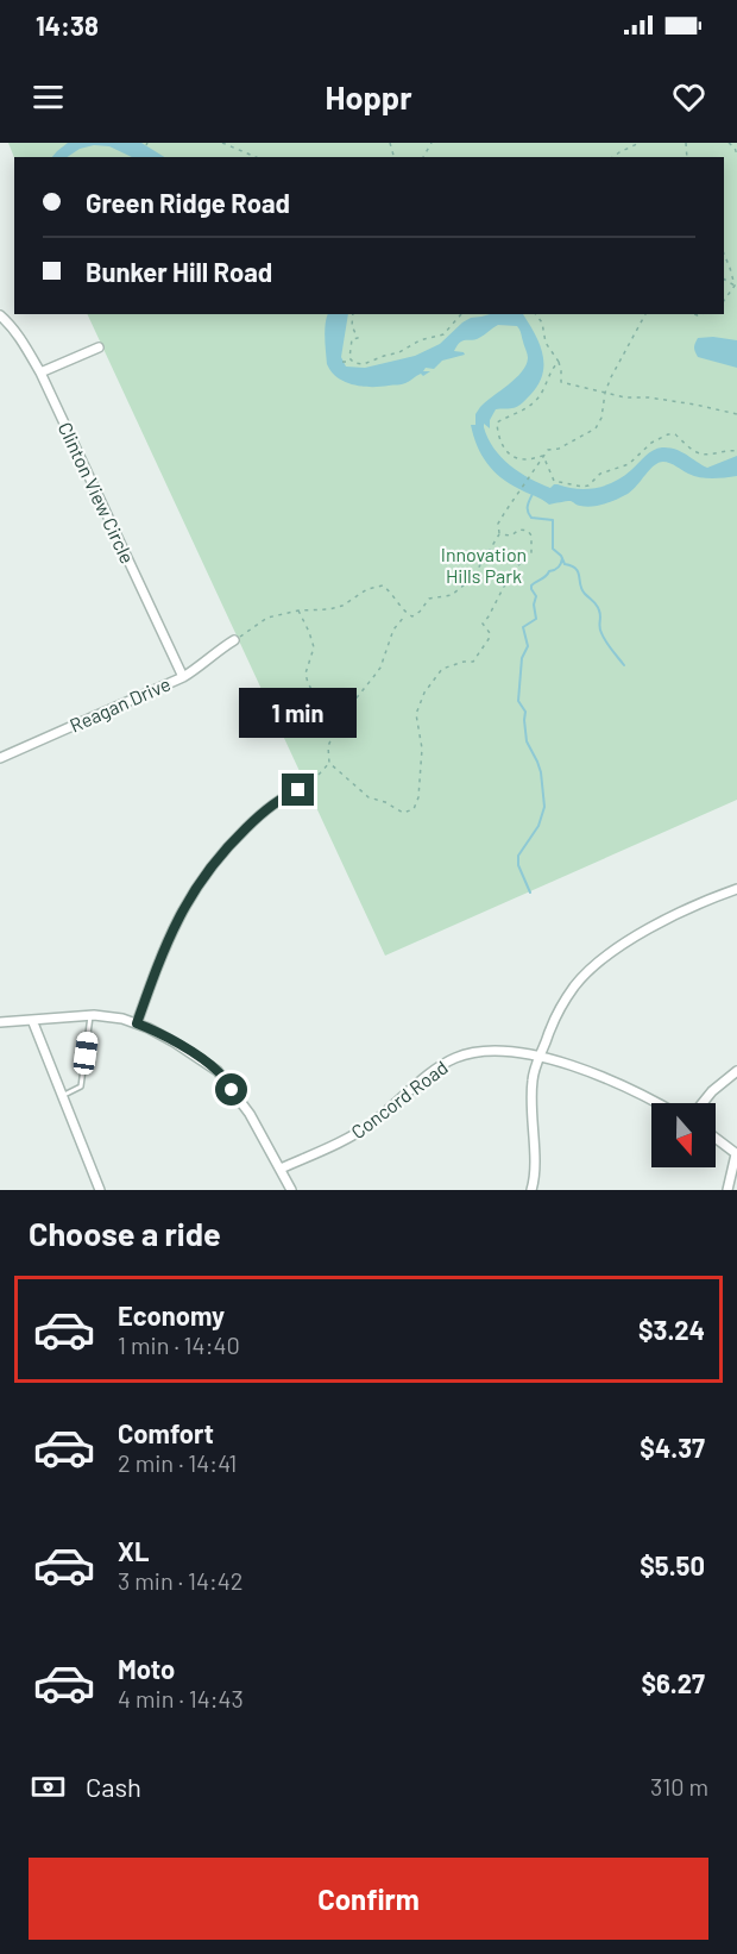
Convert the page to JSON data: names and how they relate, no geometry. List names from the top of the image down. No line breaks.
{"streets":{"street":["Clinton View Circle","Reagan Drive","Concord Road"]},"crossings":[["Clinton View Circle","Reagan Drive"]],"parks":["Innovation Hills Park"],"north":"bottom","page":{"status":"14:38","header":"Hoppr","banner":["Green Ridge Road","Bunker Hill Road"],"bubble":"1 min","heading":"Choose a ride","list":[{"name":"Economy","note":"1 min · 14:40","value":"$3.24"},{"name":"Comfort","note":"2 min · 14:41","value":"$4.37"},{"name":"XL","note":"3 min · 14:42","value":"$5.50"},{"name":"Moto","note":"4 min · 14:43","value":"$6.27"}],"pay":["Cash","310 m"],"buttons":"Confirm"}}
